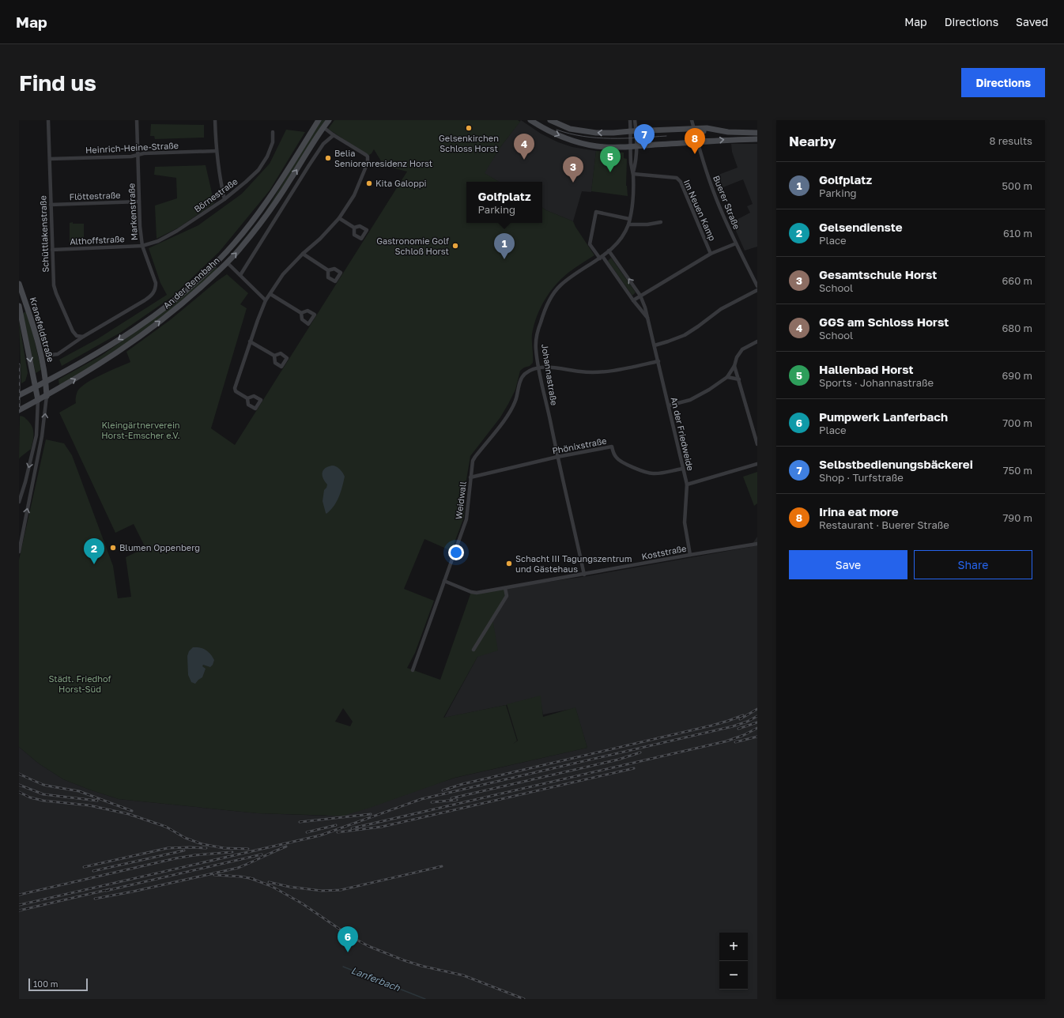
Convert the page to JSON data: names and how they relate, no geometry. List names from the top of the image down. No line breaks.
{"streets":{"main road":["An der Rennbahn","Kranefeldstraße"],"street":["Heinrich-Heine-Straße","Börnestraße","Flöttestraße","Buerer Straße","Im Neuen Kamp","Markenstraße","Schüttlakenstraße","Althoffstraße","Johannastraße","An der Friedweide","Phönixstraße","Weidwall","Koststraße"]},"crossings":[["Heinrich-Heine-Straße","Markenstraße"],["Heinrich-Heine-Straße","Schüttlakenstraße"],["Börnestraße","Markenstraße"],["Börnestraße","Althoffstraße"],["Flöttestraße","Markenstraße"],["Flöttestraße","Schüttlakenstraße"],["Im Neuen Kamp","Johannastraße"],["Markenstraße","Schüttlakenstraße"],["Markenstraße","Althoffstraße"],["Schüttlakenstraße","Althoffstraße"],["An der Rennbahn","Kranefeldstraße"],["Johannastraße","An der Friedweide"],["Johannastraße","Phönixstraße"],["Johannastraße","Weidwall"],["Johannastraße","Koststraße"],["An der Friedweide","Phönixstraße"],["An der Friedweide","Koststraße"],["Phönixstraße","Weidwall"],["Weidwall","Koststraße"]],"water":["Lanferbach"],"parks":["Kleingärtnerverein Horst-Emscher e.V.","Städt. Friedhof Horst-Süd"],"places":["Gelsenkirchen Schloss Horst","Belia Seniorenresidenz Horst","Kita Galoppi","Gastronomie Golf Schloß Horst","Blumen Oppenberg","Schacht III Tagungszentrum und Gästehaus"],"scale_bar":"100 m","page":{"header":"Map","nav":["Map","Directions","Saved"],"buttons":["Directions",["Save","Share"]],"title":"Find us","heading":["Nearby","8 results"],"pins":["7","8","4","5","3","1","2","6"],"list":[{"mark":"1","name":"Golfplatz","note":"Parking","value":"500 m"},{"mark":"2","name":"Gelsendienste","note":"Place","value":"610 m"},{"mark":"3","name":"Gesamtschule Horst","note":"School","value":"660 m"},{"mark":"4","name":"GGS am Schloss Horst","note":"School","value":"680 m"},{"mark":"5","name":"Hallenbad Horst","note":"Sports · Johannastraße","value":"690 m"},{"mark":"6","name":"Pumpwerk Lanferbach","note":"Place","value":"700 m"},{"mark":"7","name":"Selbstbedienungsbäckerei","note":"Shop · Turfstraße","value":"750 m"},{"mark":"8","name":"Irina eat more","note":"Restaurant · Buerer Straße","value":"790 m"}],"popup":["Golfplatz","Parking"],"map_buttons":["+","−"],"scale":"100 m"}}
